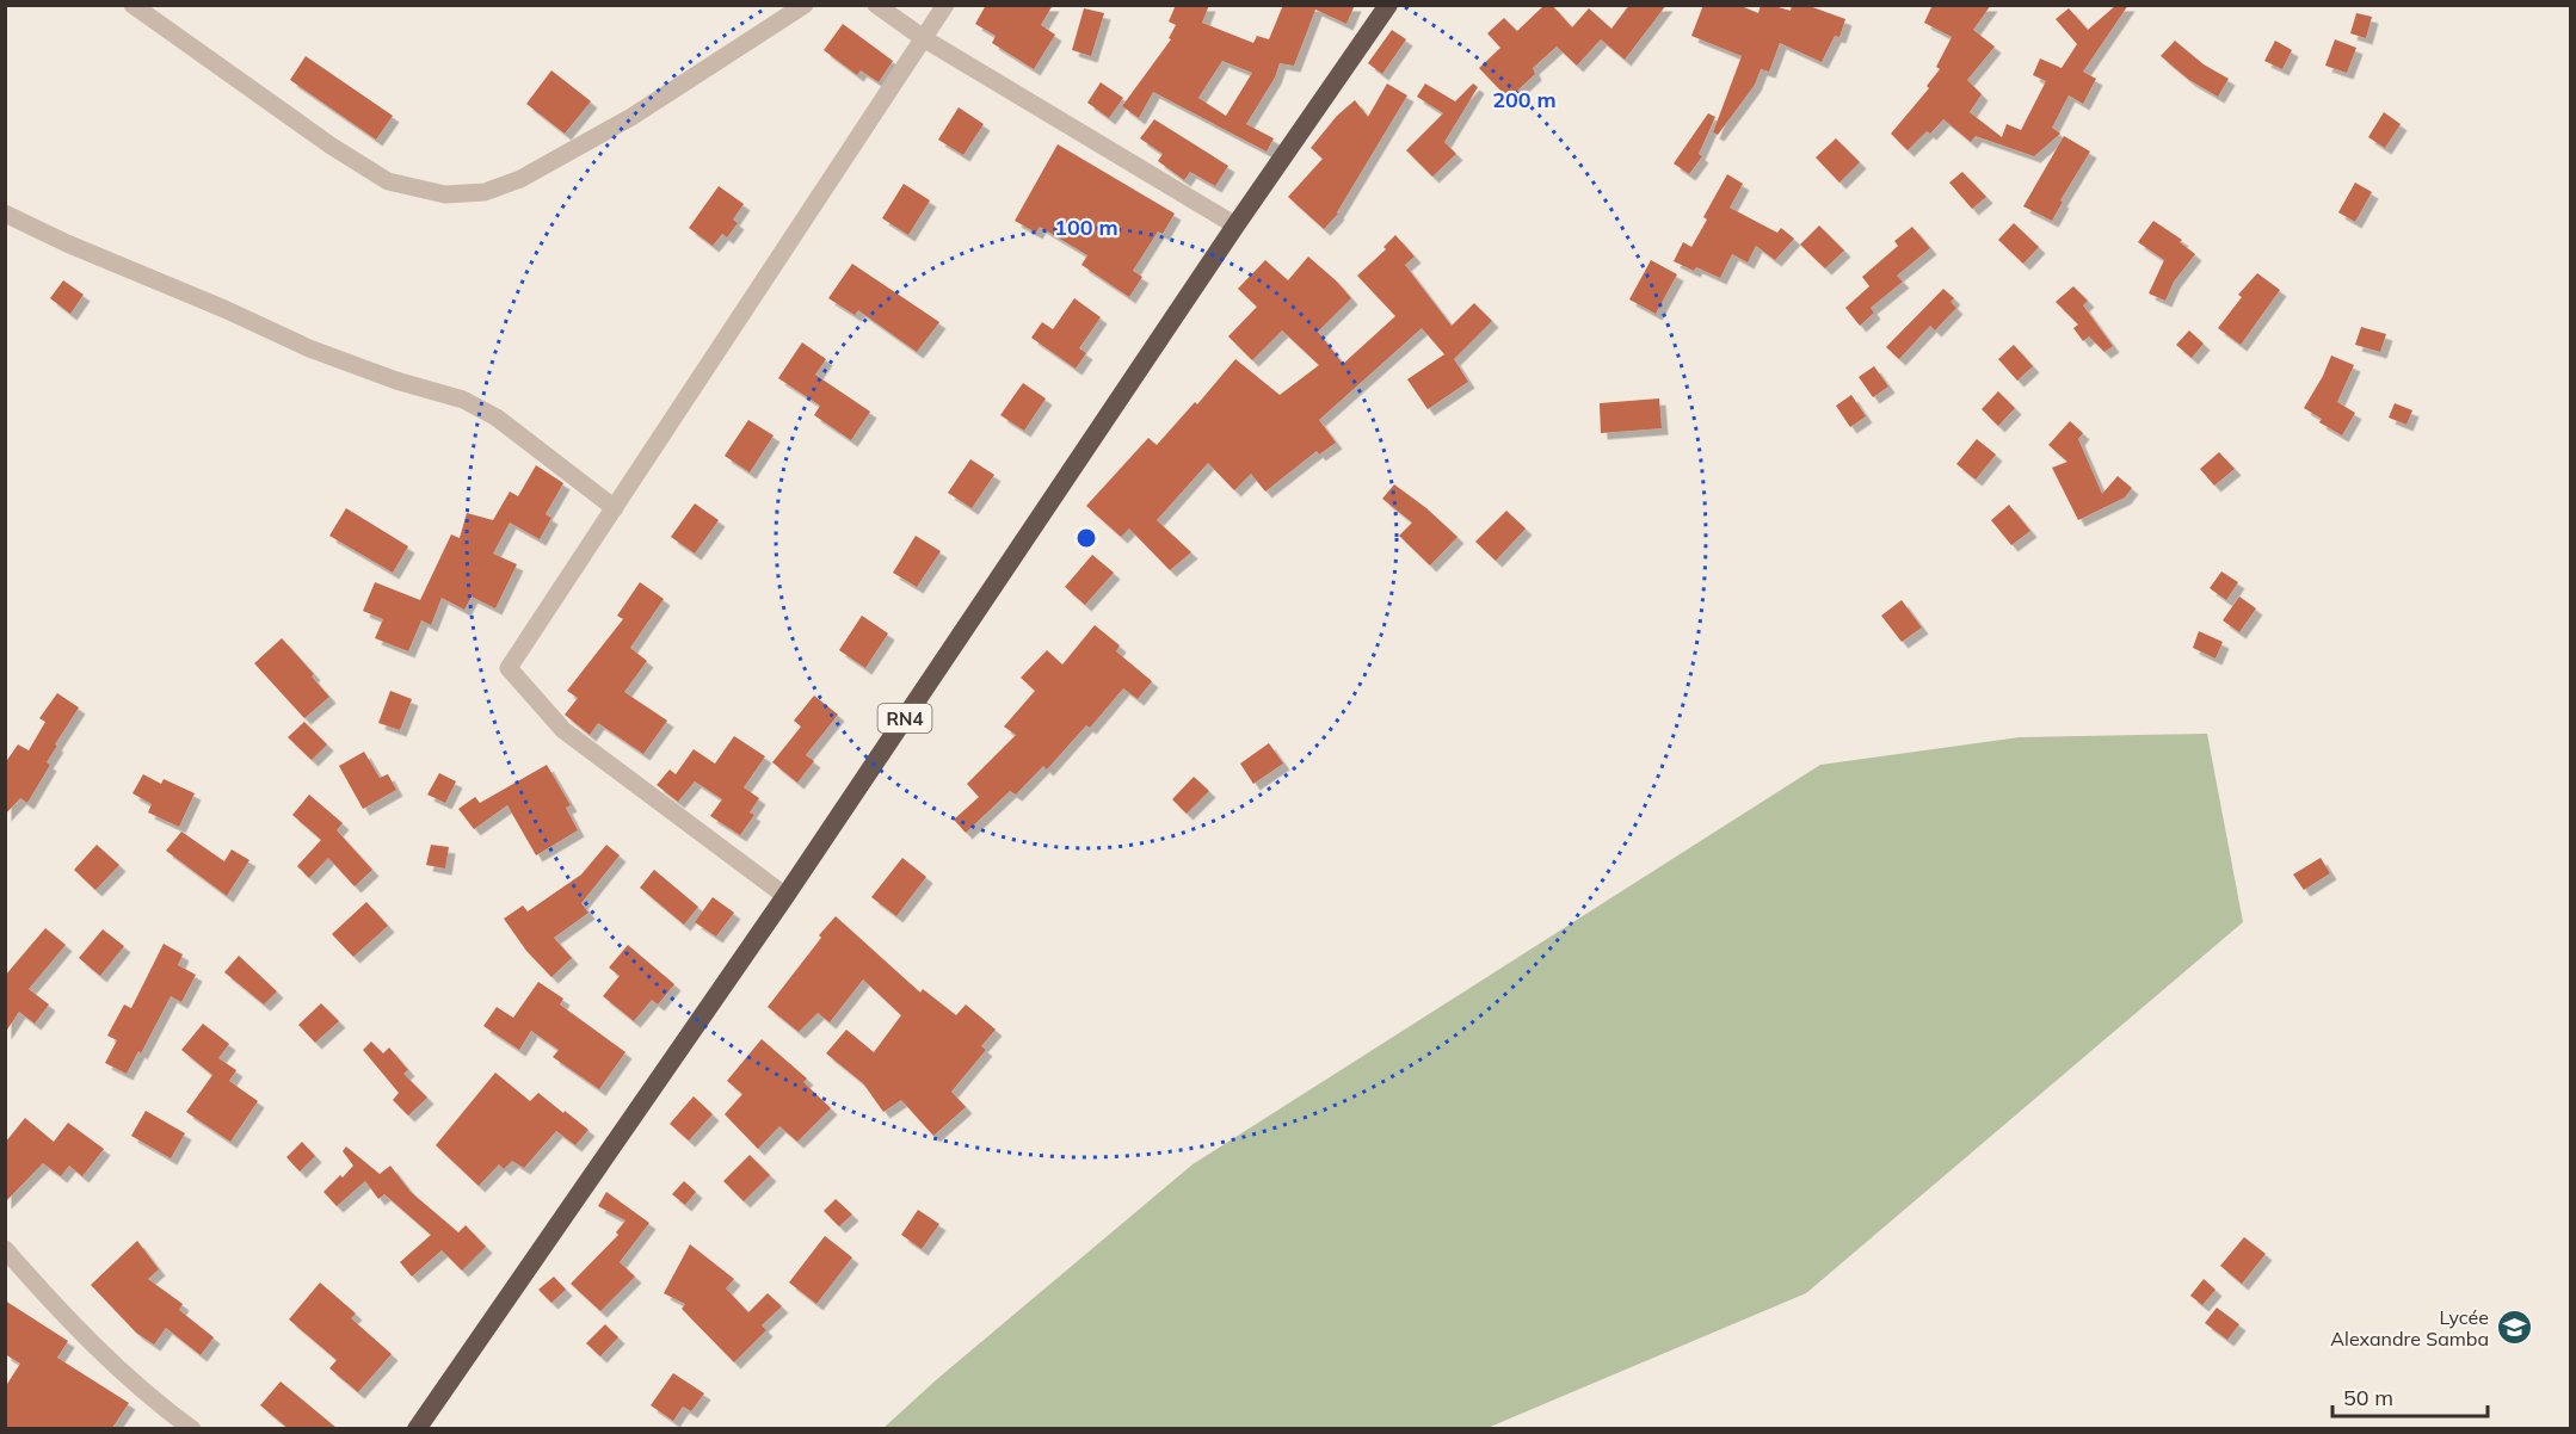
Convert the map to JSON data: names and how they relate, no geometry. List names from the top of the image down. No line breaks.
{"streets":{"highway":["RN4"]},"places":{"school or university":["Lycée Alexandre Samba"]},"scale_bar":"50 m","rings":["200 m","100 m"]}
